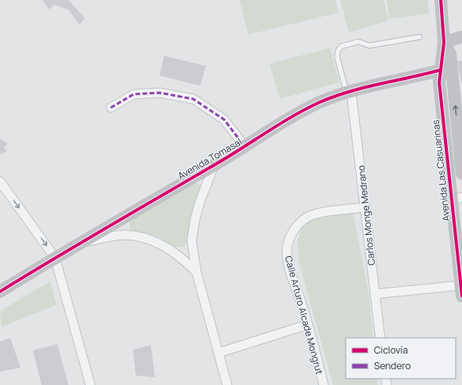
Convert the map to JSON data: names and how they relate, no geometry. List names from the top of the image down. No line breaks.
{"streets":{"street":["Avenida Tomasal","Avenida Las Casuarinas","Carlos Monge Medrano","Calle Arturo Alcade Mongrut"]},"crossings":[["Avenida Tomasal","Avenida Las Casuarinas"],["Avenida Tomasal","Carlos Monge Medrano"],["Carlos Monge Medrano","Calle Arturo Alcade Mongrut"]],"legend":["Ciclovía","Sendero"]}
